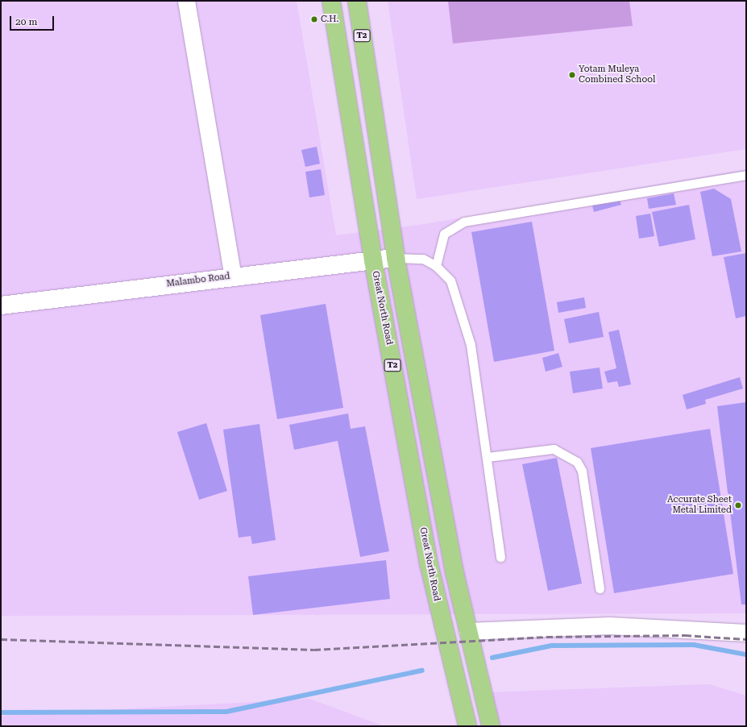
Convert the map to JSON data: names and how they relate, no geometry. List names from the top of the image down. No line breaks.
{"streets":{"main road":["T2","Great North Road"],"street":["Malambo Road"]},"crossings":[["T2","Malambo Road"],["Malambo Road","Great North Road"]],"places":["C.H.","Yotam Muleya Combined School","Accurate Sheet Metal Limited"],"scale_bar":"20 m"}
